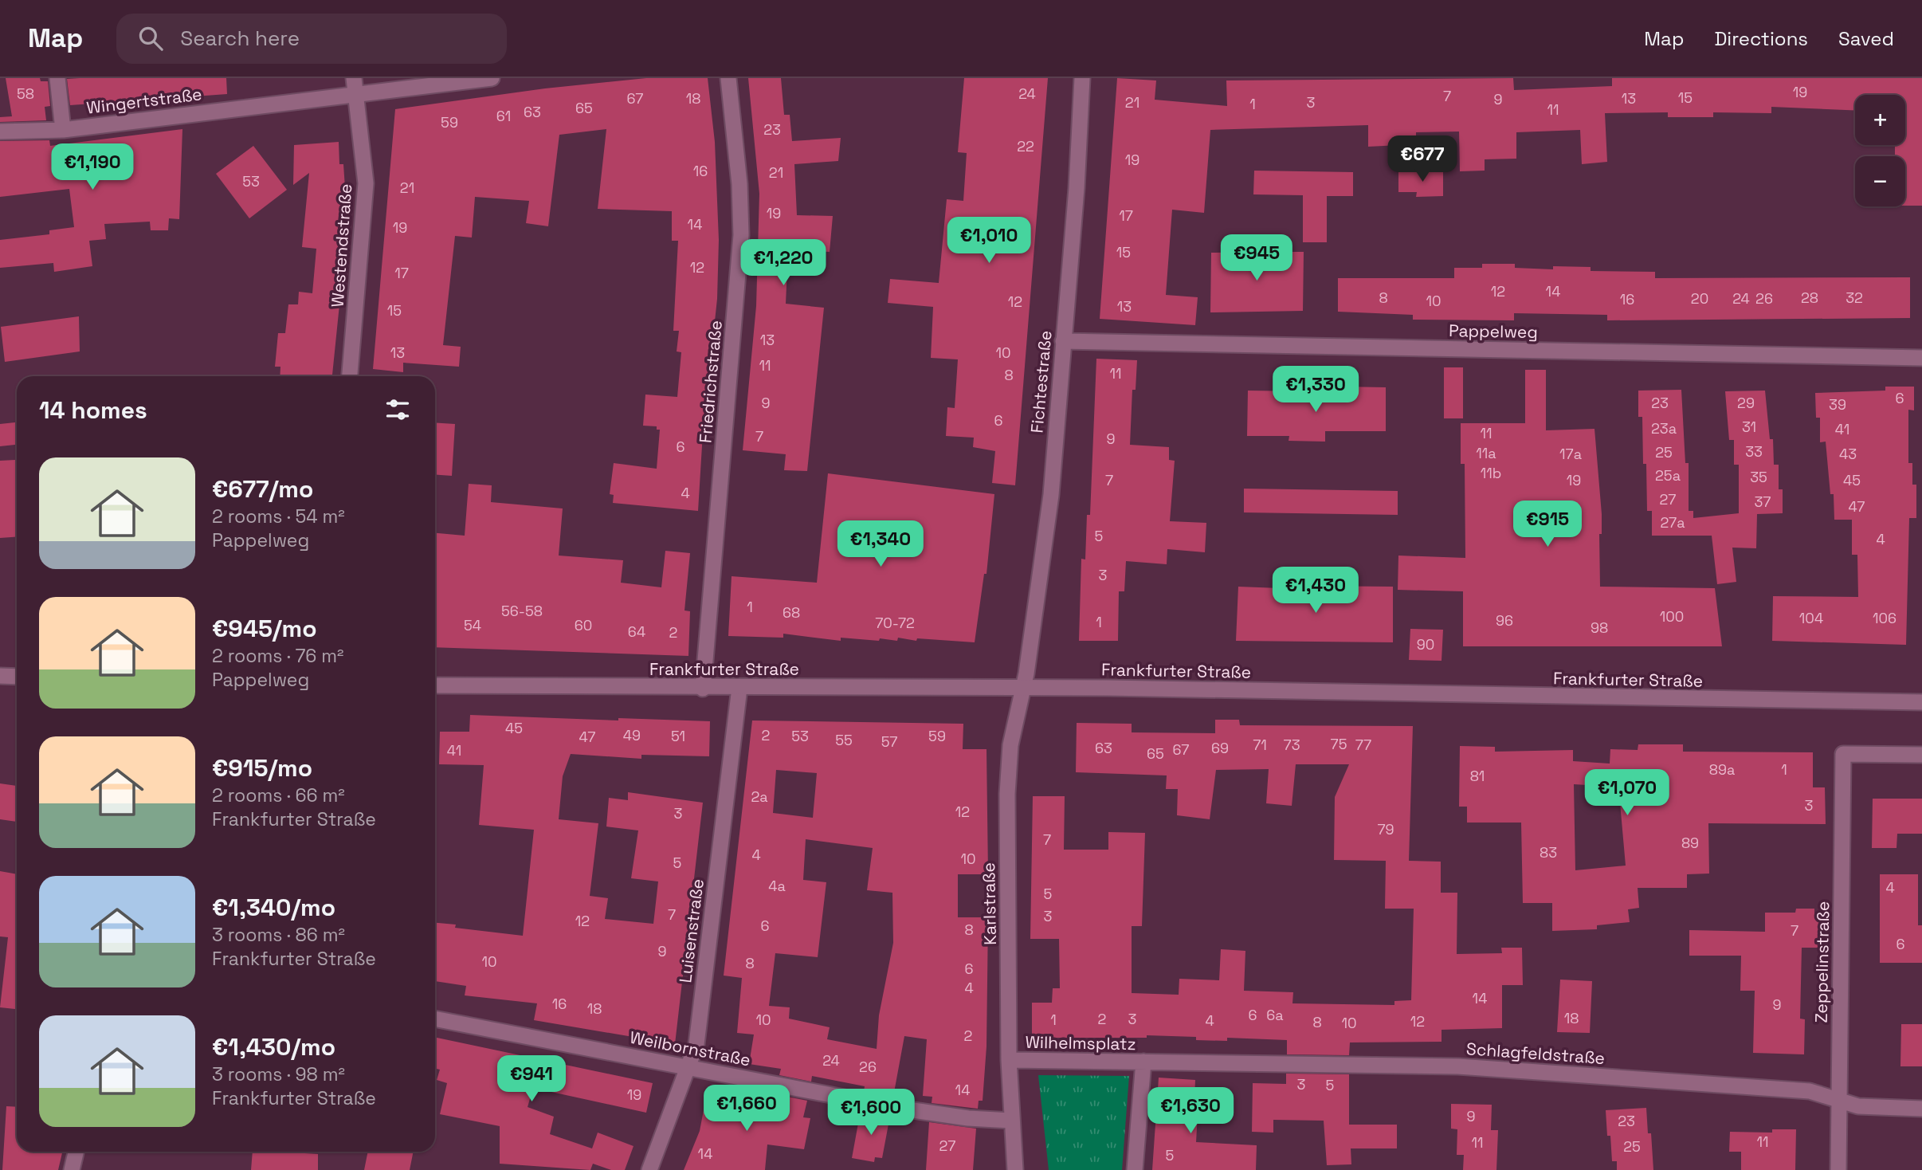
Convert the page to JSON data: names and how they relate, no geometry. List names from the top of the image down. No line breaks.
{"streets":{"street":["Wingertstraße","Westendstraße","Pappelweg","Friedrichstraße","Fichtestraße","Frankfurter Straße","Karlstraße","Luisenstraße","Zeppelinstraße","Wilhelmsplatz","Weilbornstraße","Schlagfeldstraße"]},"crossings":[["Wingertstraße","Westendstraße"],["Pappelweg","Fichtestraße"],["Friedrichstraße","Frankfurter Straße"],["Fichtestraße","Frankfurter Straße"],["Fichtestraße","Karlstraße"],["Frankfurter Straße","Karlstraße"],["Frankfurter Straße","Luisenstraße"],["Karlstraße","Wilhelmsplatz"],["Karlstraße","Weilbornstraße"],["Luisenstraße","Weilbornstraße"],["Zeppelinstraße","Schlagfeldstraße"],["Wilhelmsplatz","Schlagfeldstraße"]],"house_numbers":["19","58","24","7","15","67","18","13","9","21","3","1","65","11","63","61","59","23","22","19","16","21","53","21","19","17","14","19","15","12","17","12","14","8","28","32","20","24","26","16","10","12","13","15","13","13","10","11","11","8","6","9","23","29","39","6","31","23a","41","11","7","9","6","33","25","11a","17a","43","11b","25a","35","7","19","45","4","27","37","47","27a","5","4","3","1","56-58","68","100","104","106","96","1","70-72","54","60","98","64","2","90","45","49","2","51","53","59","47","55","57","75","71","73","77","63","69","67","41","65","89a","1","81","2a","3","12","3","79","7","89","83","4","10","5","4a","4","5","7","3","12","6","8","7","6","9","10","8","6","4","14","16","9","18","6","6a","18","2","3","10","1","4","12","8","10","2","24","26","3","5","14","19","9","23","11","11","27","25","14","5"],"page":{"header":"Map","search":"Search here","nav":["Map","Directions","Saved"],"map_buttons":["+","−"],"price":["€677","€1,190","€1,010","€945","€1,220","€1,330","€915","€1,340","€1,430","€1,070","€941","€1,660","€1,630","€1,600"],"heading":"14 homes","list":[{"name":"€677/mo","note":"2 rooms · 54 m² · Pappelweg"},{"name":"€945/mo","note":"2 rooms · 76 m² · Pappelweg"},{"name":"€915/mo","note":"2 rooms · 66 m² · Frankfurter Straße"},{"name":"€1,340/mo","note":"3 rooms · 86 m² · Frankfurter Straße"},{"name":"€1,430/mo","note":"3 rooms · 98 m² · Frankfurter Straße"}]}}
